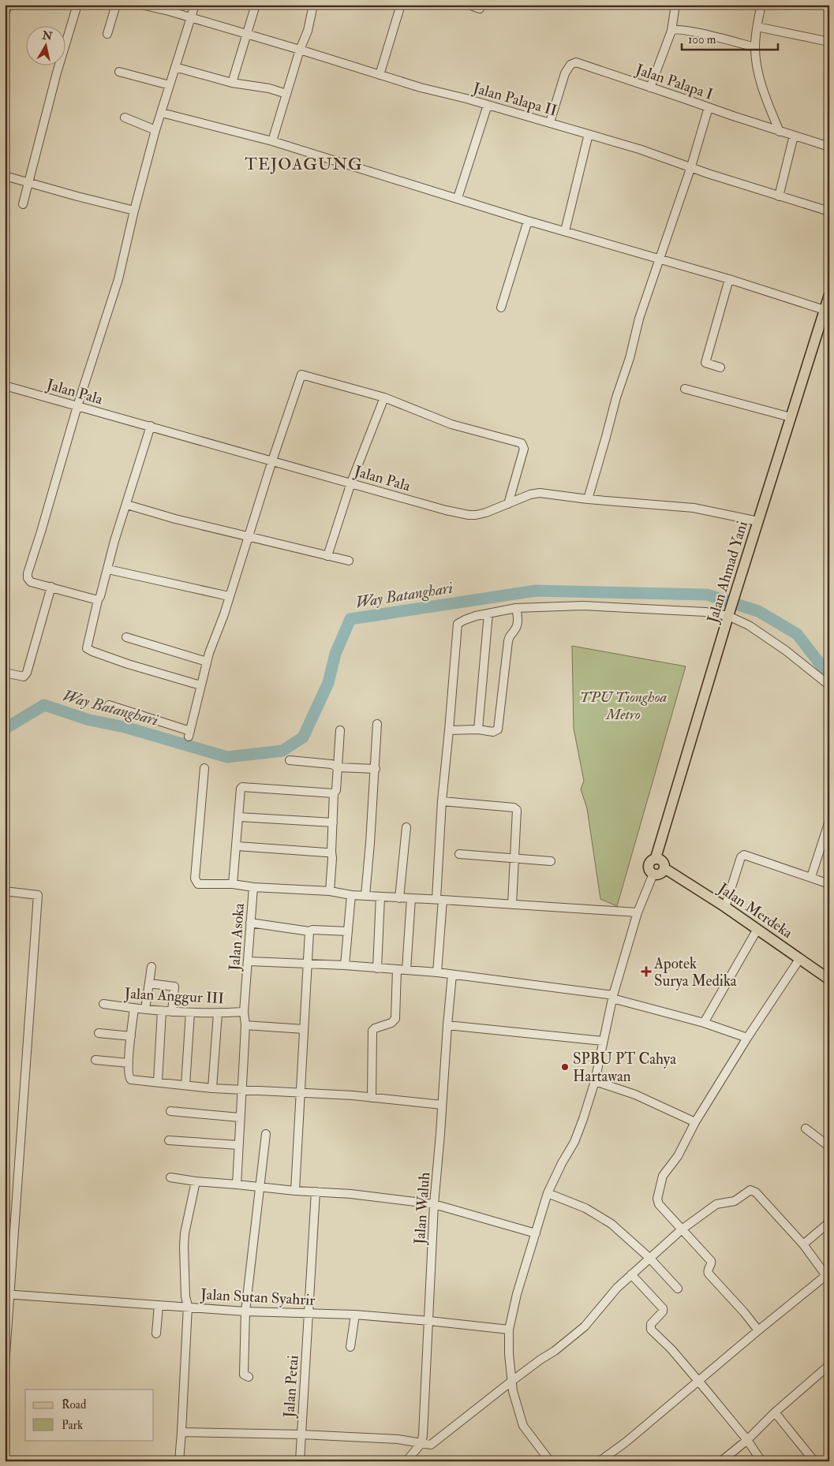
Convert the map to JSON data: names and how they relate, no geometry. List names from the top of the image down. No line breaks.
{"streets":{"main road":["Jalan Ahmad Yani","Jalan Merdeka"],"street":["Jalan Palapa I","Jalan Palapa II","Jalan Pala","Jalan Asoka","Jalan Anggur III","Jalan Waluh","Jalan Sutan Syahrir","Jalan Petai"]},"crossings":[["Jalan Palapa I","Jalan Palapa II"],["Jalan Pala","Jalan Ahmad Yani"],["Jalan Ahmad Yani","Jalan Merdeka"],["Jalan Asoka","Jalan Anggur III"],["Jalan Waluh","Jalan Sutan Syahrir"],["Jalan Sutan Syahrir","Jalan Petai"]],"districts":["TEJOAGUNG"],"water":["Way Batanghari"],"parks":["TPU Tionghoa Metro"],"places":{"health":["Apotek Surya Medika"],"other":["SPBU PT Cahya Hartawan"]},"legend":["Road","Park"],"scale_bar":"100 m","north":"top"}
